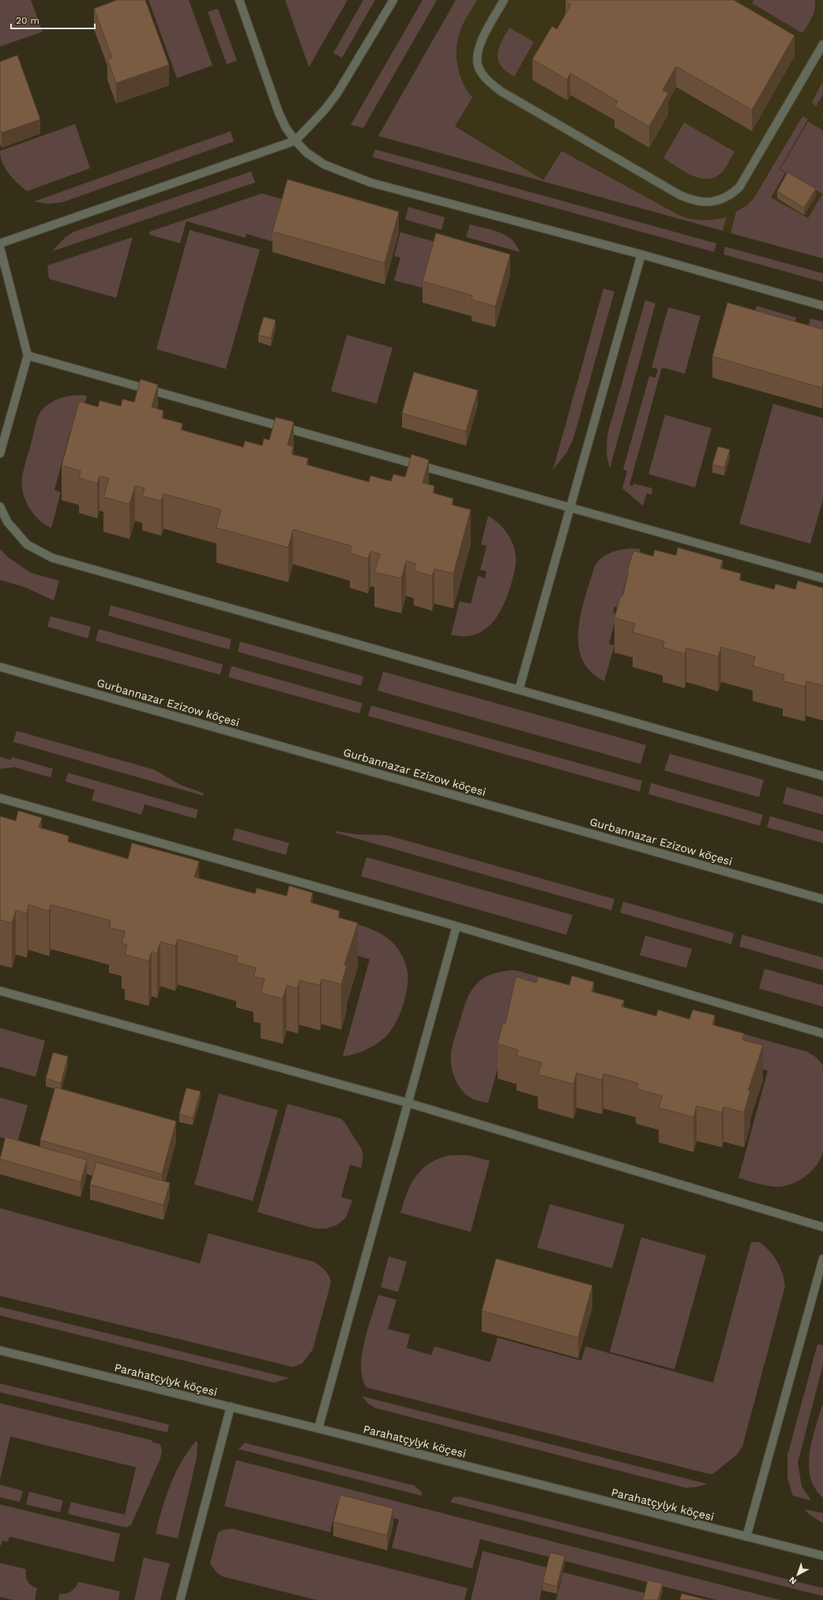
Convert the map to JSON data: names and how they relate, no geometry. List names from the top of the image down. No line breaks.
{"streets":{"street":["Gurbannazar Ezizow köçesi","Parahatçylyk köçesi"]},"scale_bar":"20 m","north":"bottom left"}
